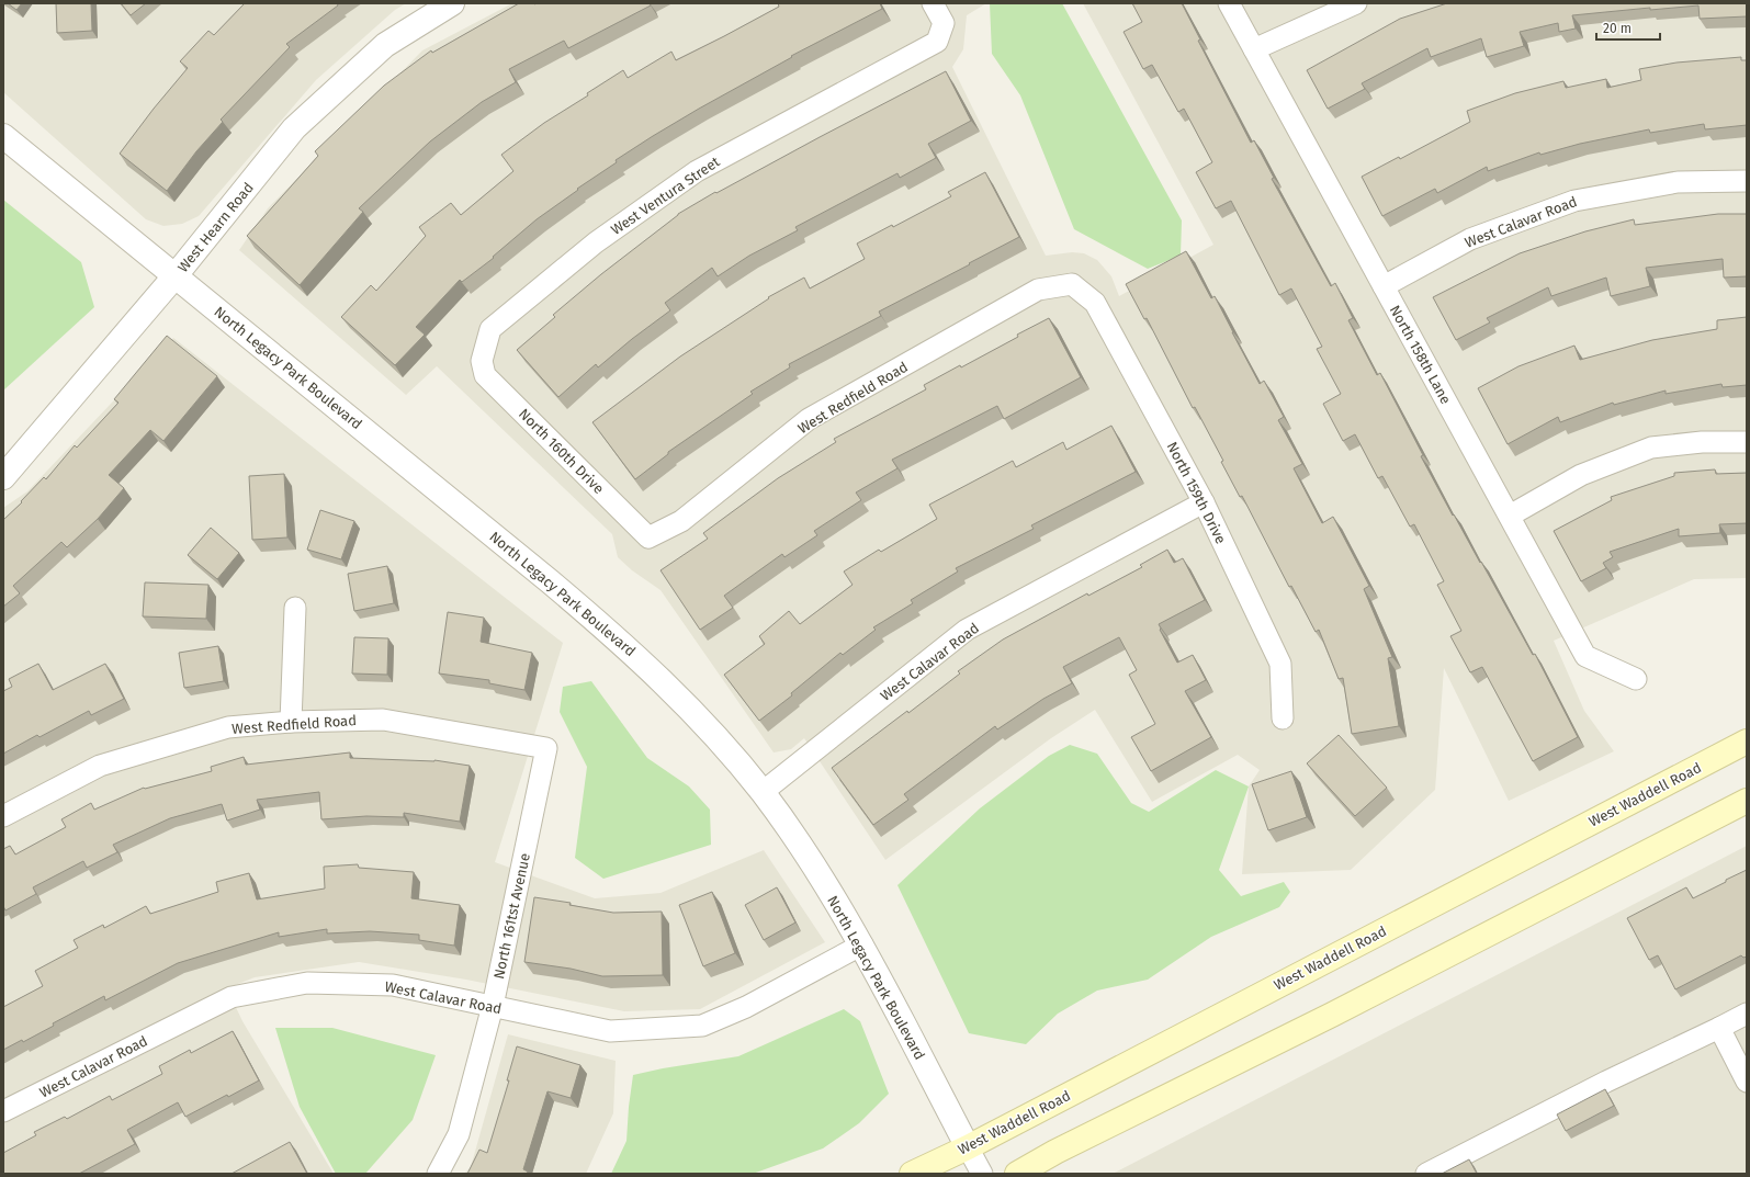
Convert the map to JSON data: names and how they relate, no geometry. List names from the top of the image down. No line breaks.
{"streets":{"main road":["West Waddell Road"],"street":["West Ventura Street","West Calavar Road","West Hearn Road","North 158th Lane","North Legacy Park Boulevard","West Redfield Road","North 160th Drive","North 159th Drive","North 161tst Avenue"]},"crossings":[["West Ventura Street","North 160th Drive"],["West Calavar Road","North 158th Lane"],["West Calavar Road","North Legacy Park Boulevard"],["West Calavar Road","North 159th Drive"],["West Calavar Road","North 161tst Avenue"],["West Hearn Road","North Legacy Park Boulevard"],["North Legacy Park Boulevard","West Waddell Road"],["West Redfield Road","North 160th Drive"],["West Redfield Road","North 159th Drive"],["West Redfield Road","North 161tst Avenue"]],"scale_bar":"20 m"}
